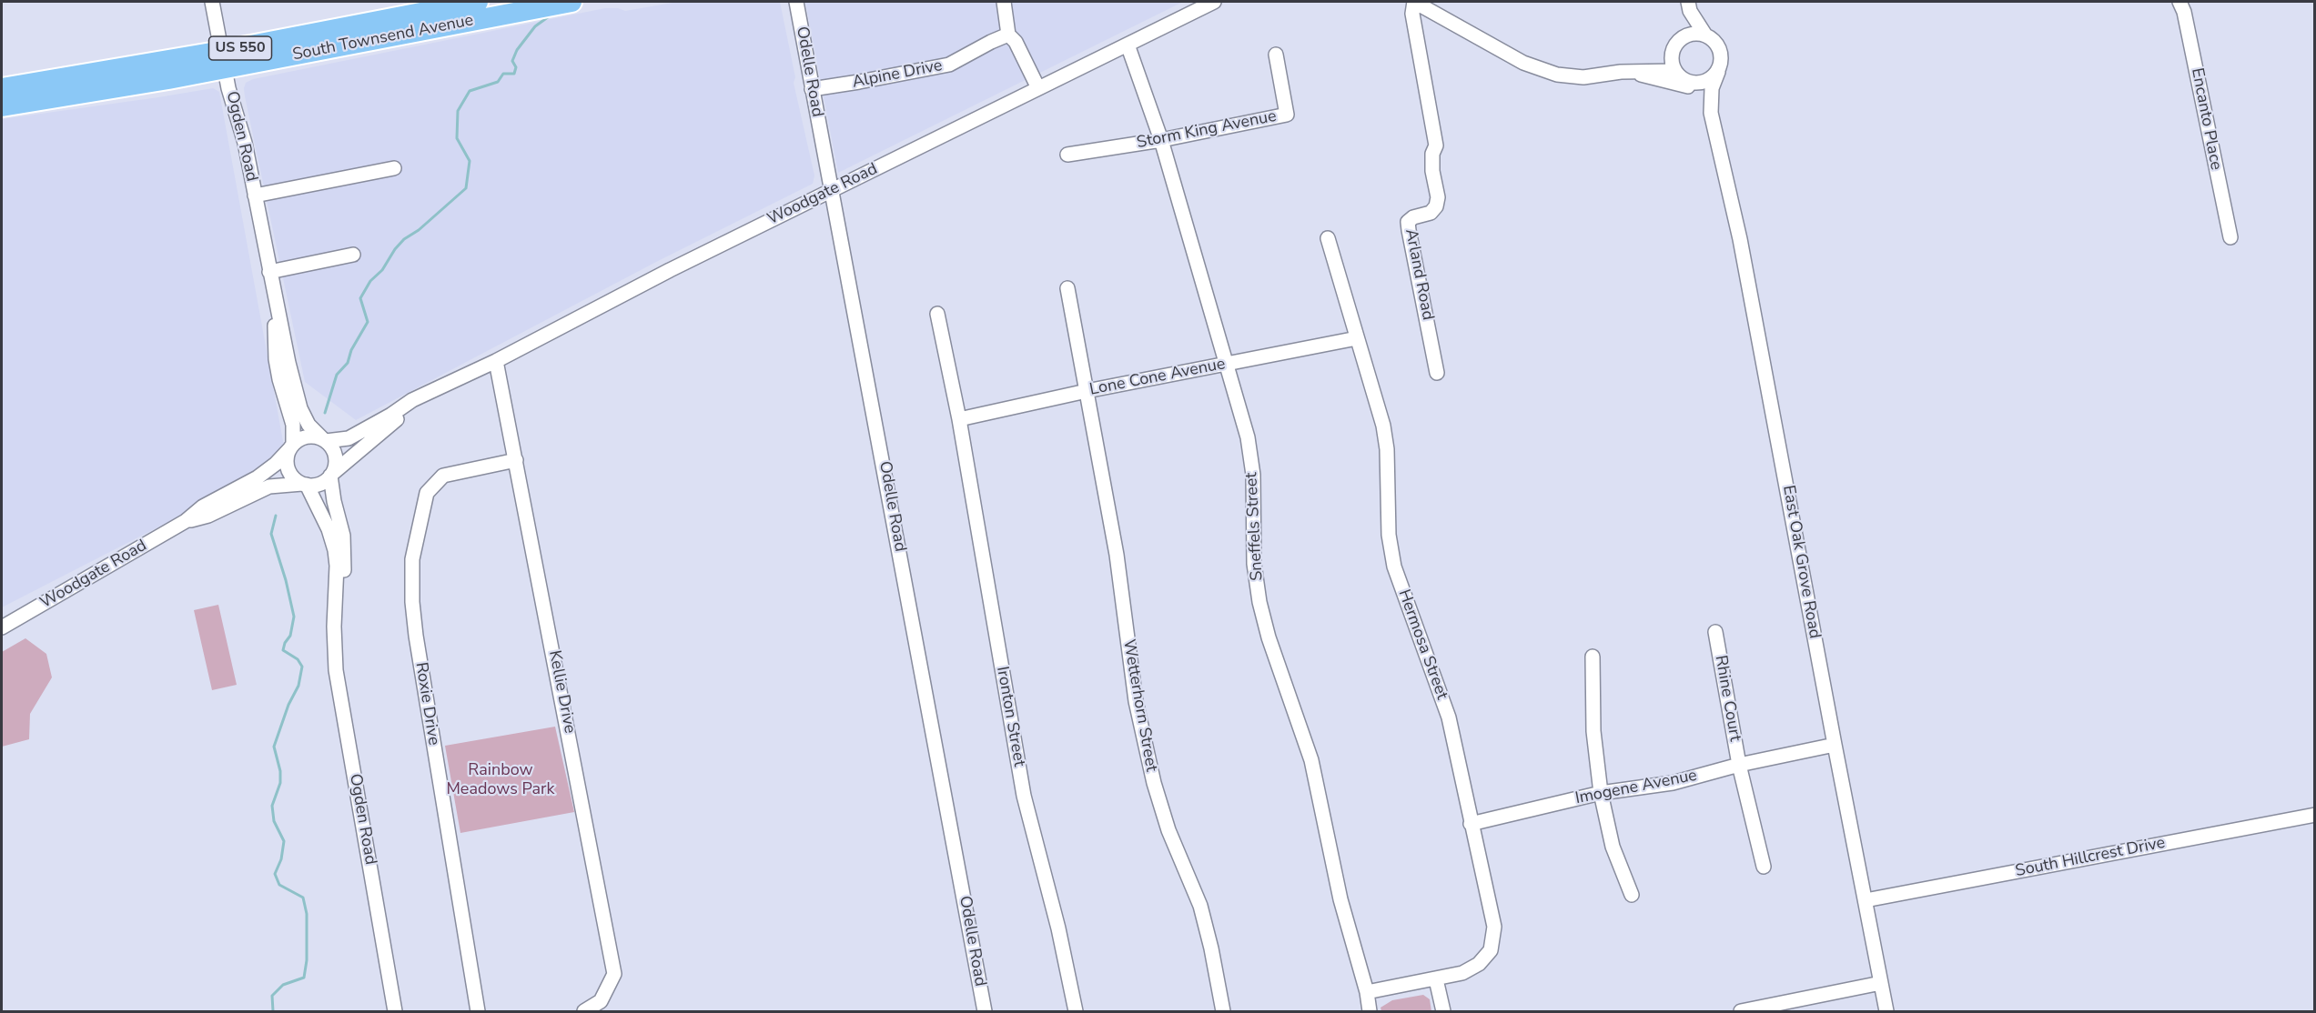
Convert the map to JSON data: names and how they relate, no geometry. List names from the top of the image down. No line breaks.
{"streets":{"highway":["South Townsend Avenue","US 550"],"street":["Odelle Road","Alpine Drive","Encanto Place","Storm King Avenue","Ogden Road","Woodgate Road","Arland Road","Lone Cone Avenue","Sneffels Street","East Oak Grove Road","Hermosa Street","Kellie Drive","Rhine Court","Roxie Drive","Wetterhorn Street","Ironton Street","Imogene Avenue","South Hillcrest Drive"]},"crossings":[["South Townsend Avenue","Ogden Road"],["Odelle Road","Alpine Drive"],["Odelle Road","Woodgate Road"],["Storm King Avenue","Sneffels Street"],["Ogden Road","Woodgate Road"],["Woodgate Road","Sneffels Street"],["Woodgate Road","Kellie Drive"],["Lone Cone Avenue","Sneffels Street"],["Lone Cone Avenue","Hermosa Street"],["Lone Cone Avenue","Wetterhorn Street"],["Lone Cone Avenue","Ironton Street"],["East Oak Grove Road","Imogene Avenue"],["East Oak Grove Road","South Hillcrest Drive"],["Hermosa Street","Imogene Avenue"],["Kellie Drive","Roxie Drive"],["Rhine Court","Imogene Avenue"]],"parks":["Rainbow Meadows Park"]}
